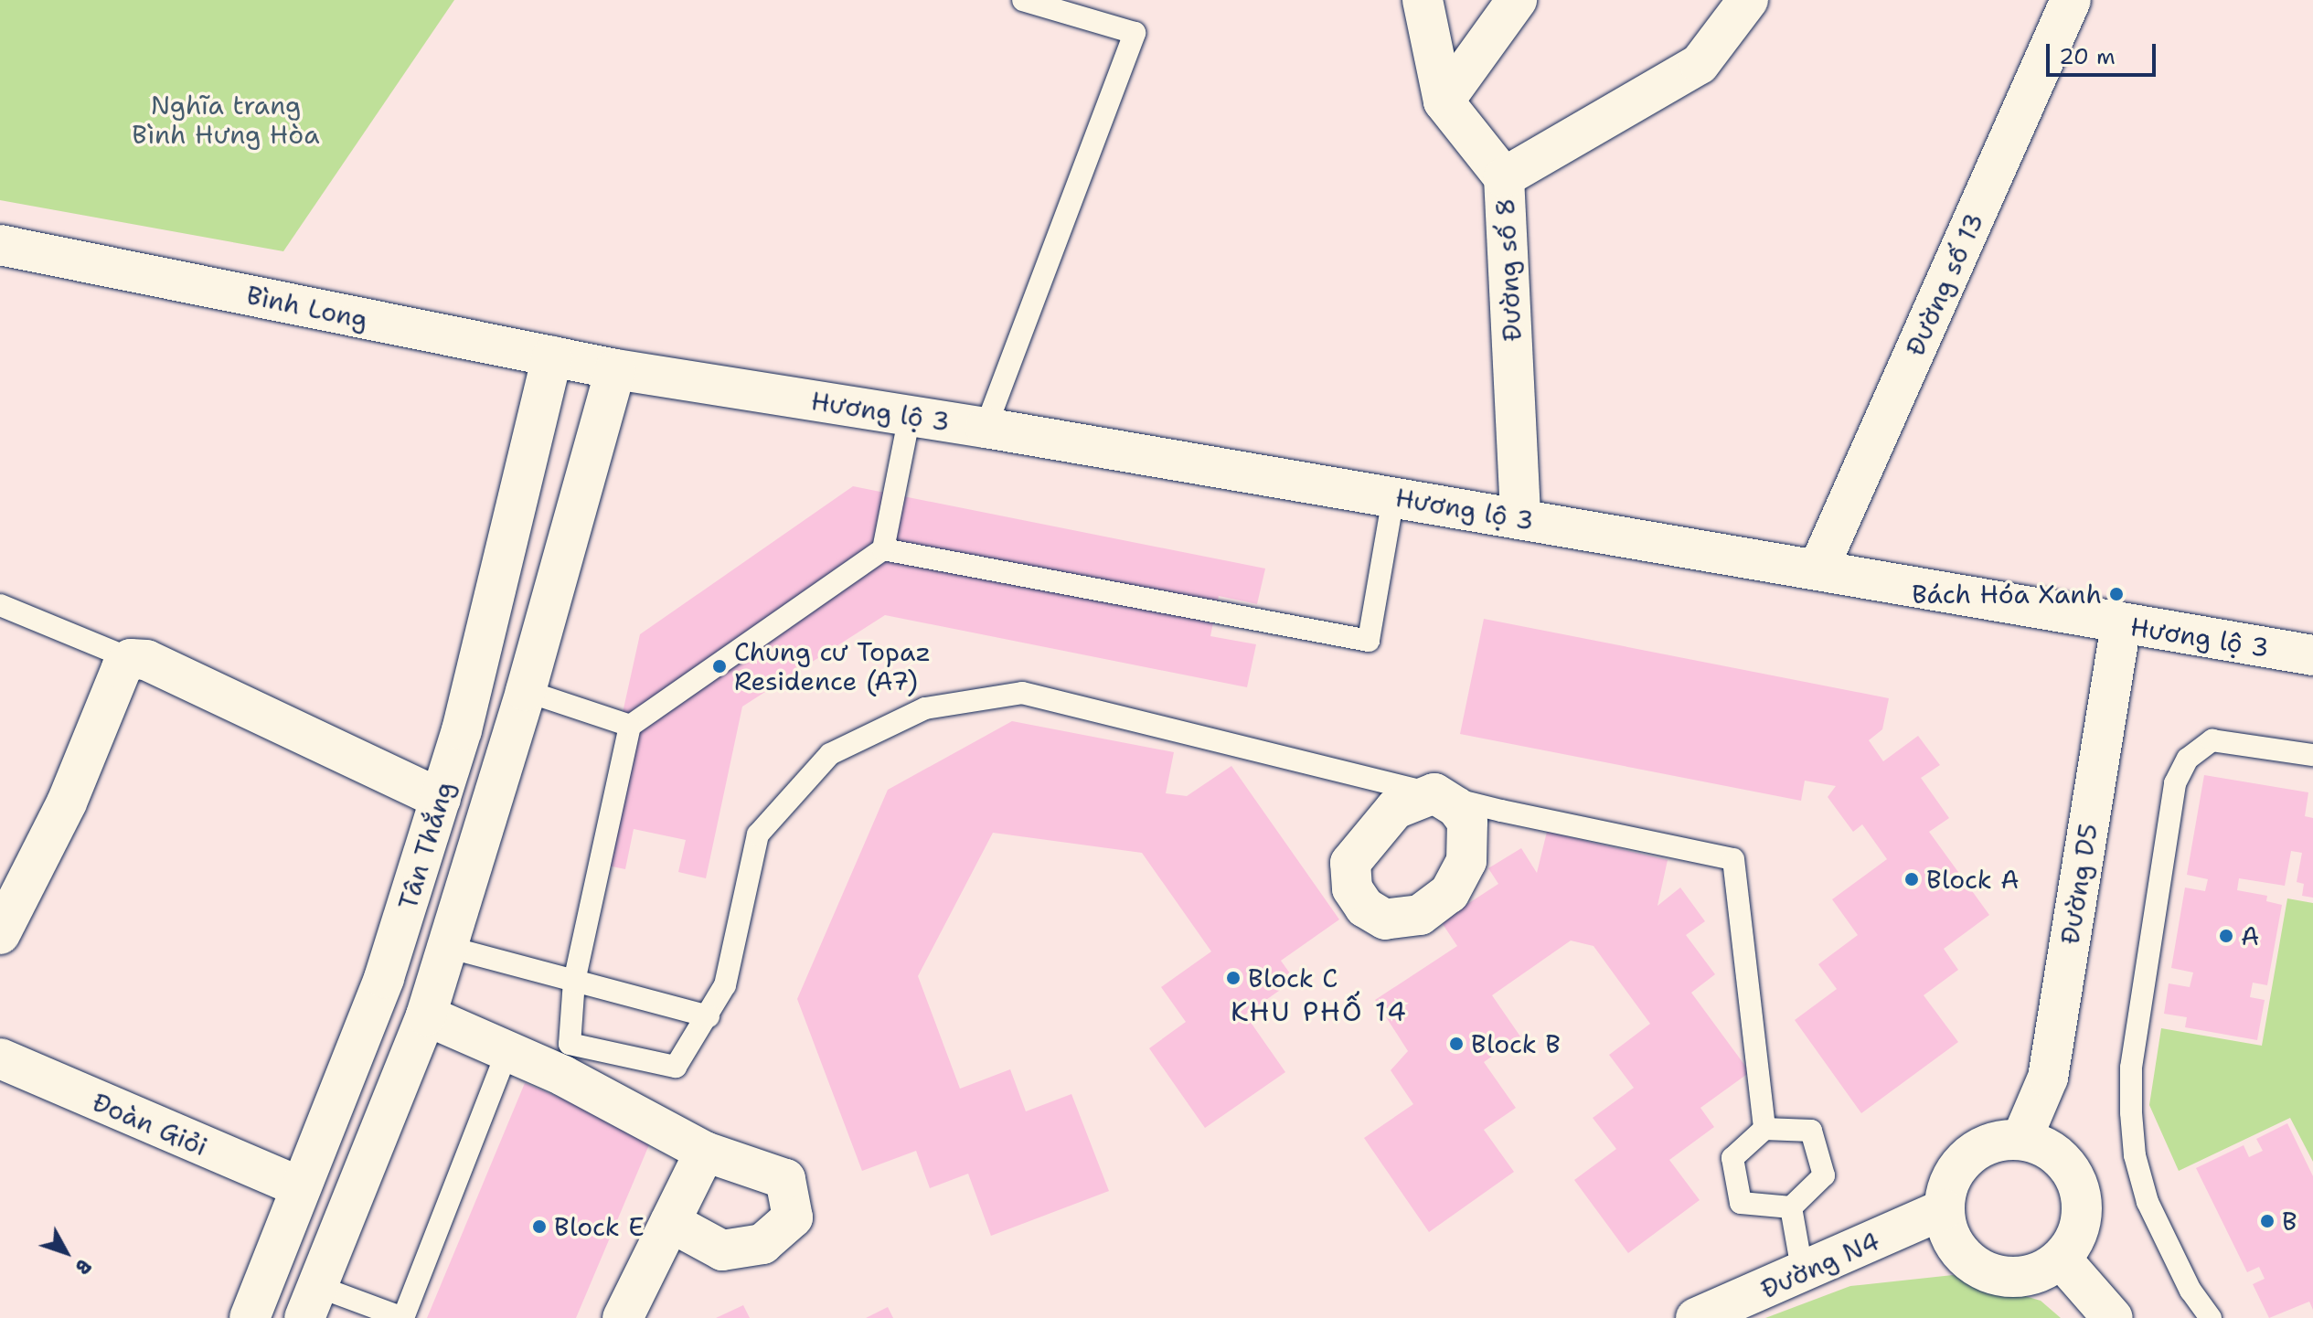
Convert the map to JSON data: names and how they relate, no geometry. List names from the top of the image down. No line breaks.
{"streets":{"street":["Đường số 8","Đường số 13","Bình Long","Hương lộ 3","Tân Thắng","Đường D5","Đoàn Giỏi","Đường N4"]},"crossings":[["Đường số 8","Hương lộ 3"],["Đường số 13","Hương lộ 3"],["Bình Long","Hương lộ 3"],["Bình Long","Tân Thắng"],["Hương lộ 3","Tân Thắng"],["Hương lộ 3","Đường D5"],["Tân Thắng","Đoàn Giỏi"],["Đường D5","Đường N4"]],"districts":["KHU PHỐ 14"],"parks":["Nghĩa trang Bình Hưng Hòa"],"places":["Bách Hóa Xanh","Chung cư Topaz Residence (A7)","Block A","A","Block C","Block B","B","Block E"],"scale_bar":"20 m","north":"bottom right"}
